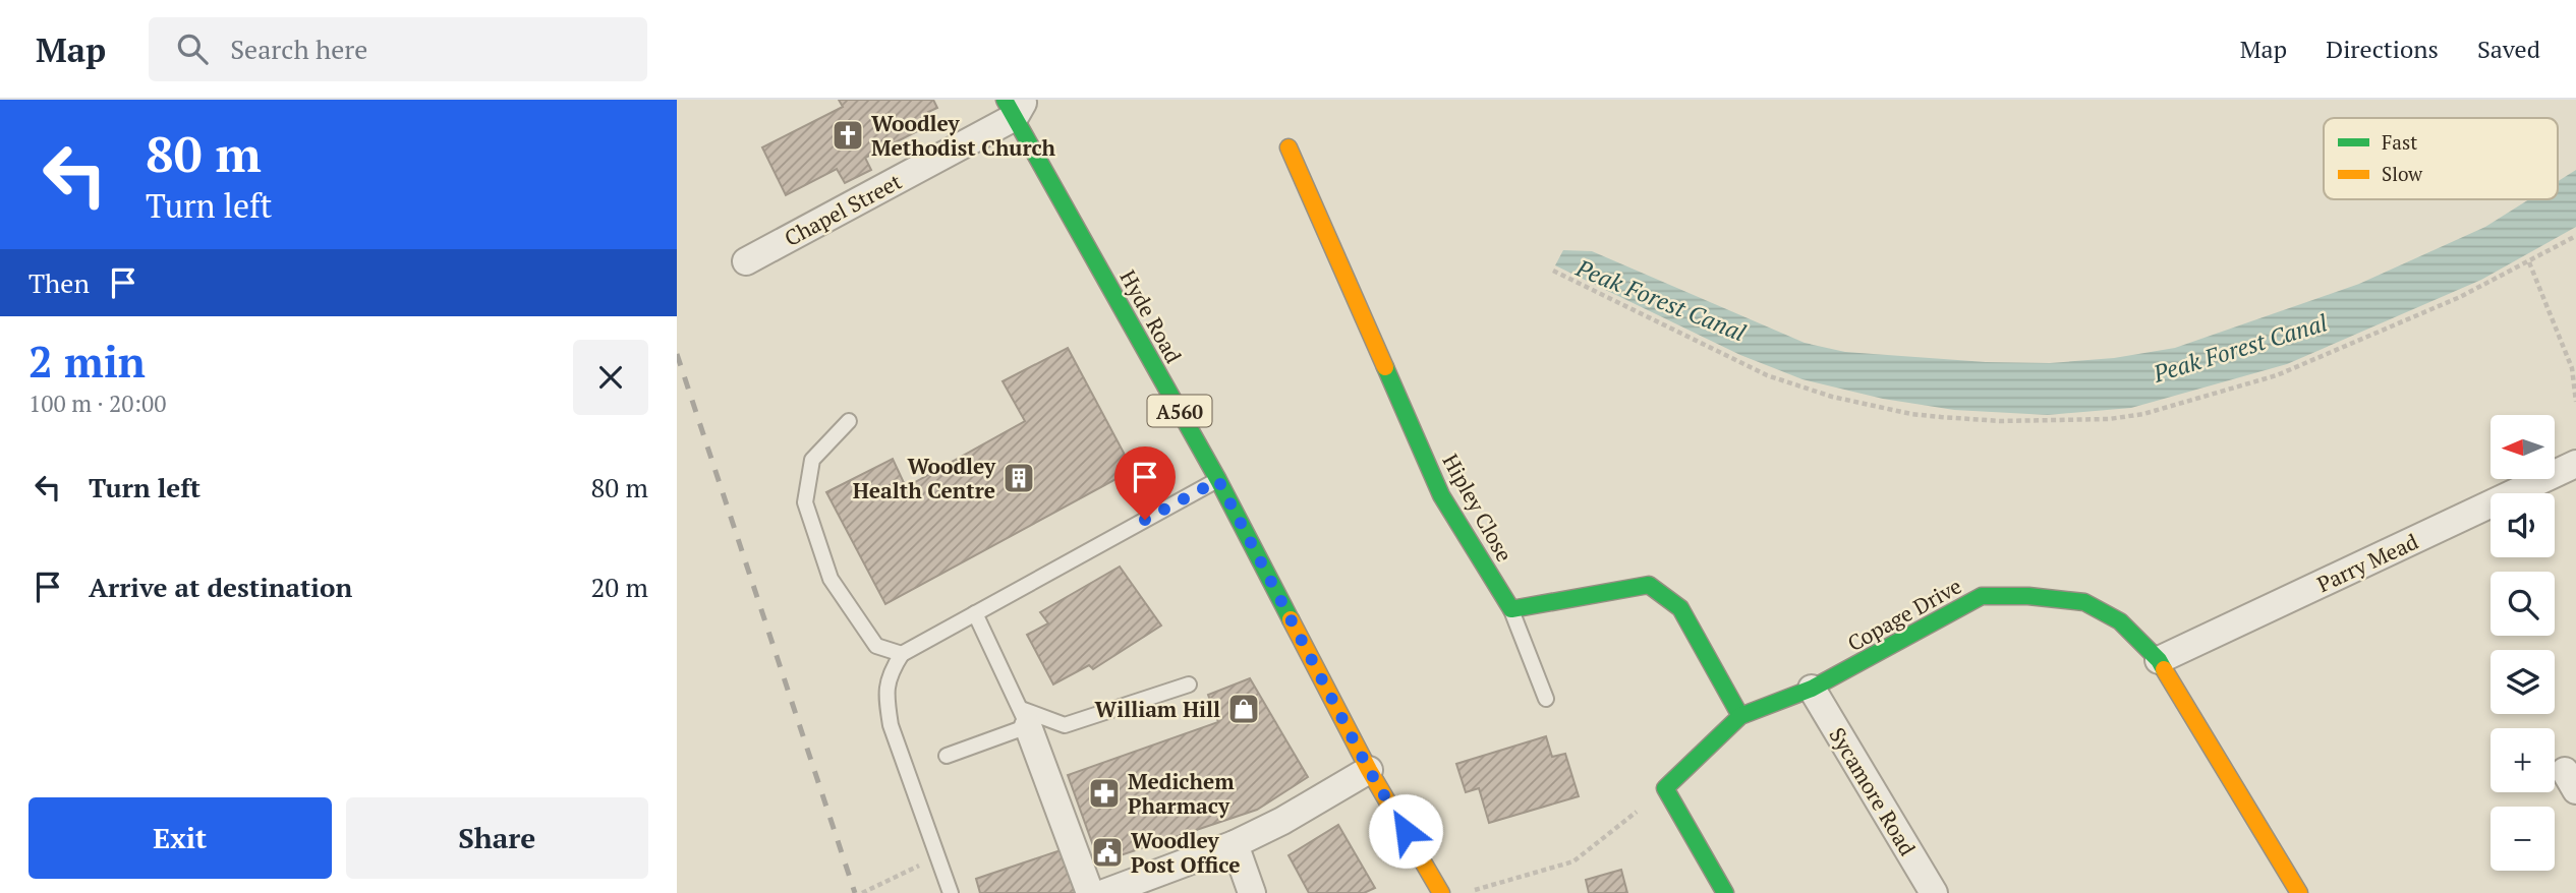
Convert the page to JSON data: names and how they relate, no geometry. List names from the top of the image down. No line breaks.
{"streets":{"street":["Chapel Street","Hyde Road","A560","Hipley Close","Parry Mead","Copage Drive","Sycamore Road"]},"crossings":[["Chapel Street","Hyde Road"],["Parry Mead","Copage Drive"],["Copage Drive","Sycamore Road"]],"water":["Peak Forest Canal"],"places":{"church":["Woodley Methodist Church"],"building":["Woodley Health Centre"],"shop":["William Hill"],"pharmacy":["Medichem Pharmacy"],"public building":["Woodley Post Office"]},"legend":["Fast","Slow"],"north":"left","page":{"header":"Map","search":"Search here","nav":["Map","Directions","Saved"],"turn":["80 m","Turn left"],"then":"Then","heading":["2 min","100 m · 20:00"],"map_buttons":["+","−"],"list":[{"name":"Turn left","value":"80 m"},{"name":"Arrive at destination","value":"20 m"}],"buttons":["Exit","Share"]}}
